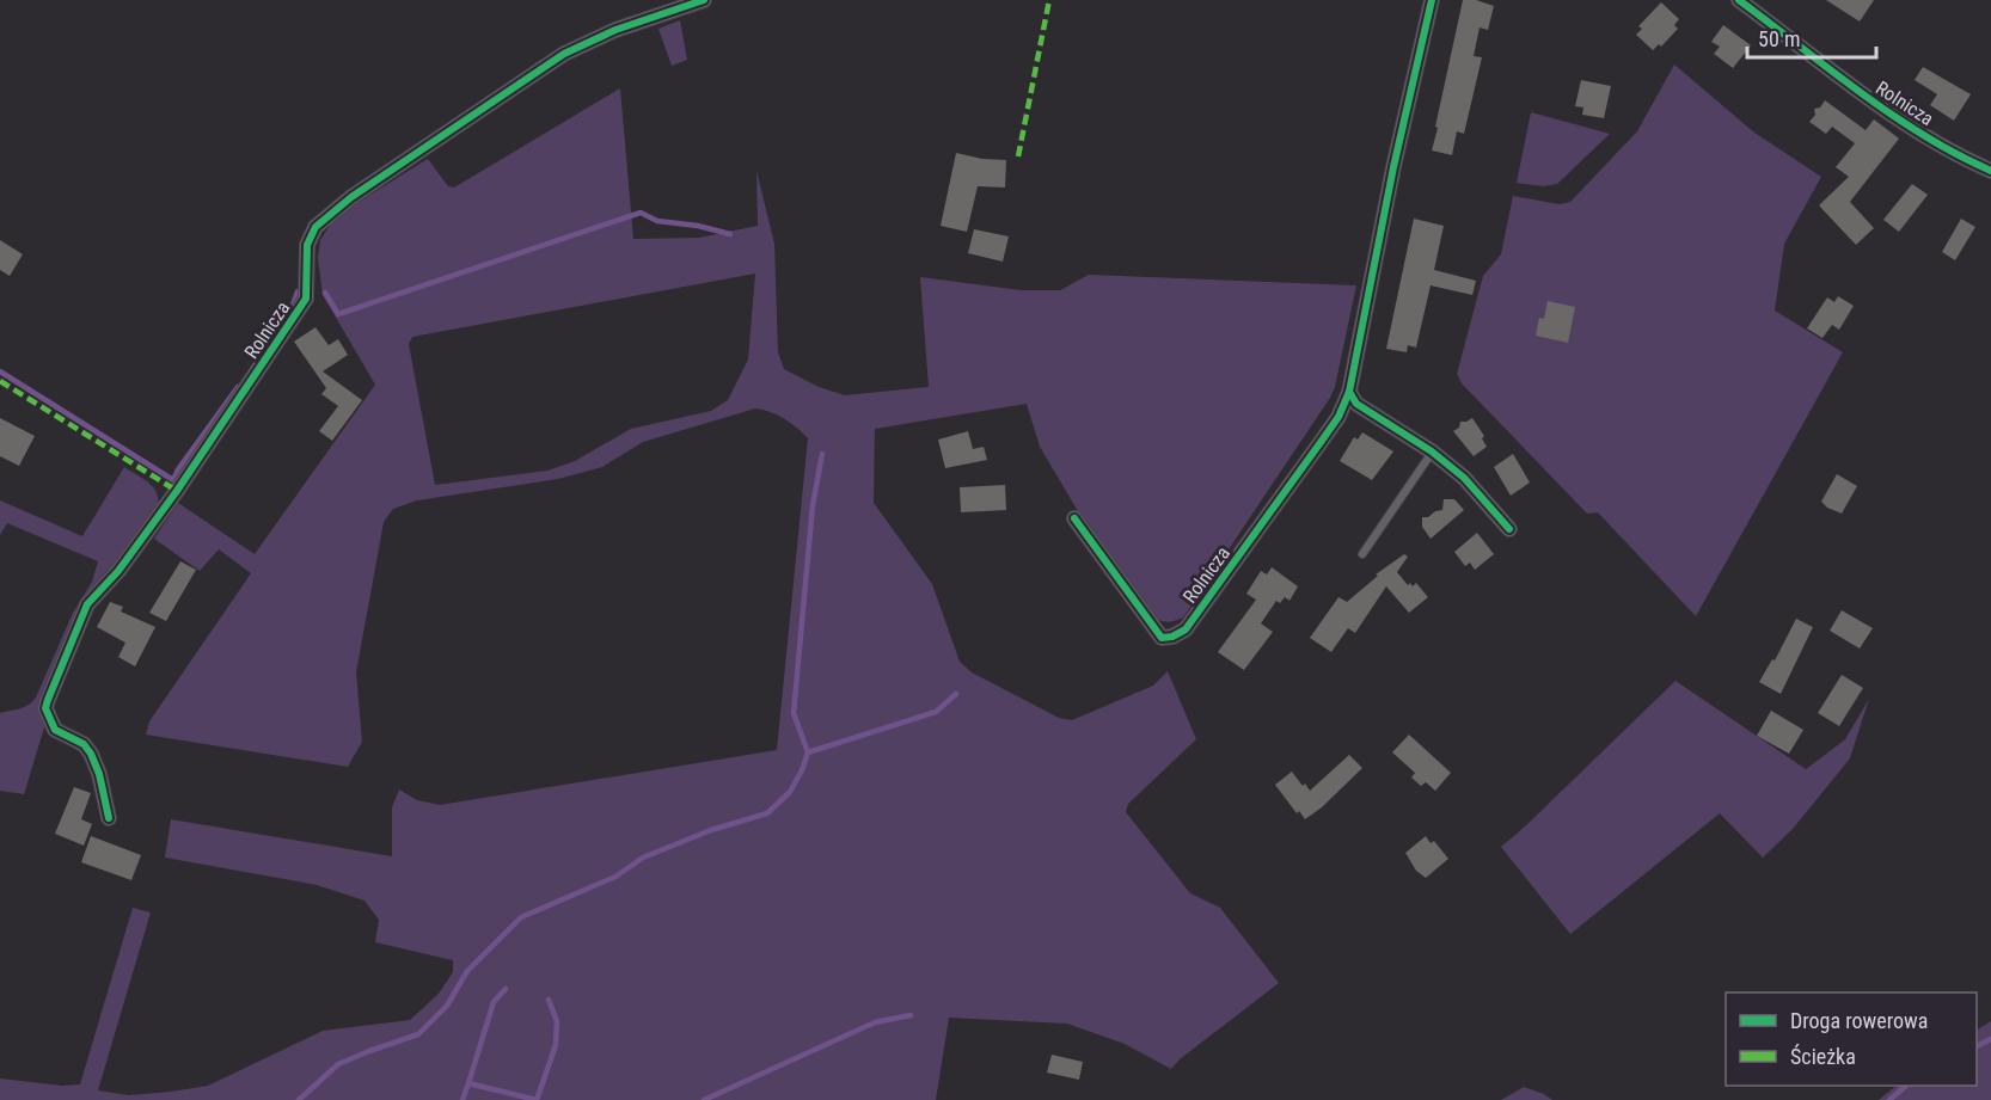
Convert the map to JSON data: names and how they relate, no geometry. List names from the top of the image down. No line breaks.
{"streets":{"street":["Rolnicza"]},"legend":["Droga rowerowa","Ścieżka"],"scale_bar":"50 m"}
